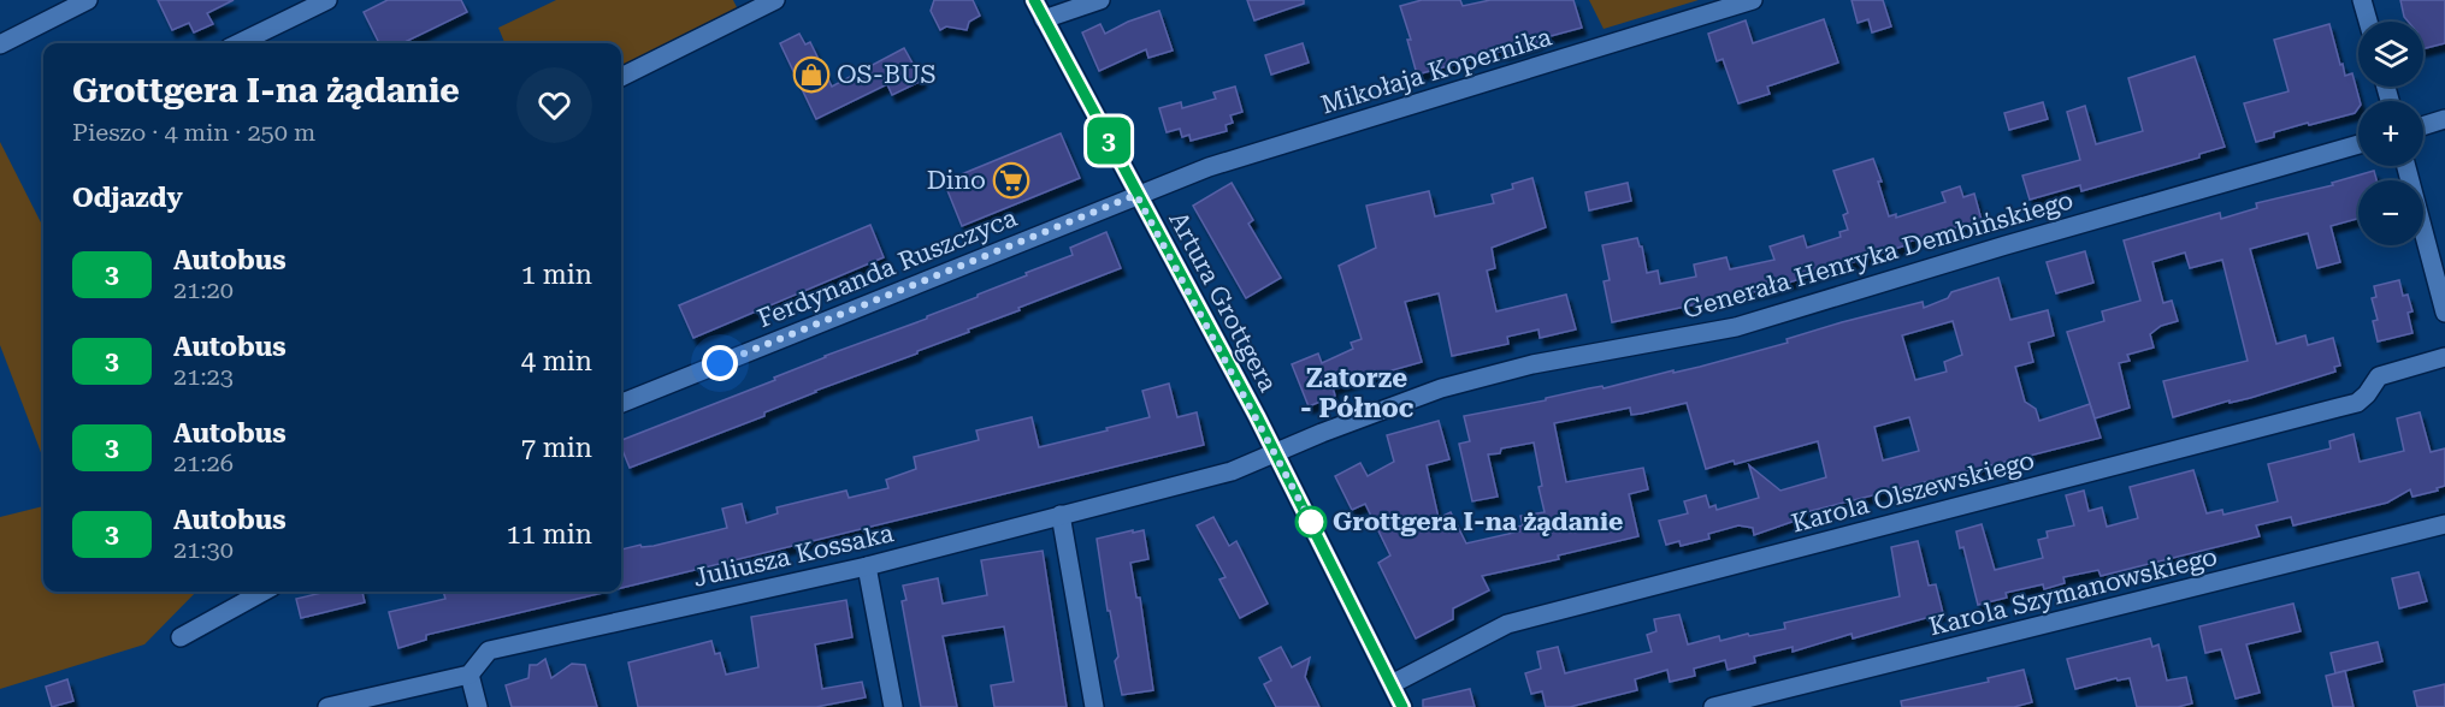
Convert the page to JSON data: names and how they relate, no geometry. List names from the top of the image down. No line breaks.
{"streets":{"street":["Mikołaja Kopernika","Generała Henryka Dembińskiego","Ferdynanda Ruszczyca","Artura Grottgera","Karola Olszewskiego","Juliusza Kossaka","Karola Szymanowskiego"]},"crossings":[["Mikołaja Kopernika","Ferdynanda Ruszczyca"],["Mikołaja Kopernika","Artura Grottgera"],["Generała Henryka Dembińskiego","Artura Grottgera"],["Generała Henryka Dembińskiego","Juliusza Kossaka"],["Ferdynanda Ruszczyca","Artura Grottgera"],["Artura Grottgera","Karola Olszewskiego"],["Artura Grottgera","Juliusza Kossaka"]],"districts":["Zatorze - Północ"],"places":{"shop":["OS-BUS"],"supermarket":["Dino"],"other":["Grottgera I-na żądanie"]},"lines":["bus line 3"],"page":{"on_map":"3","map_buttons":["+","−"],"heading":[["Grottgera I-na żądanie","Pieszo · 4 min · 250 m"],"Odjazdy"],"list":[{"mark":"3","name":"Autobus","note":"21:20","value":"1 min"},{"mark":"3","name":"Autobus","note":"21:23","value":"4 min"},{"mark":"3","name":"Autobus","note":"21:26","value":"7 min"},{"mark":"3","name":"Autobus","note":"21:30","value":"11 min"}]}}
